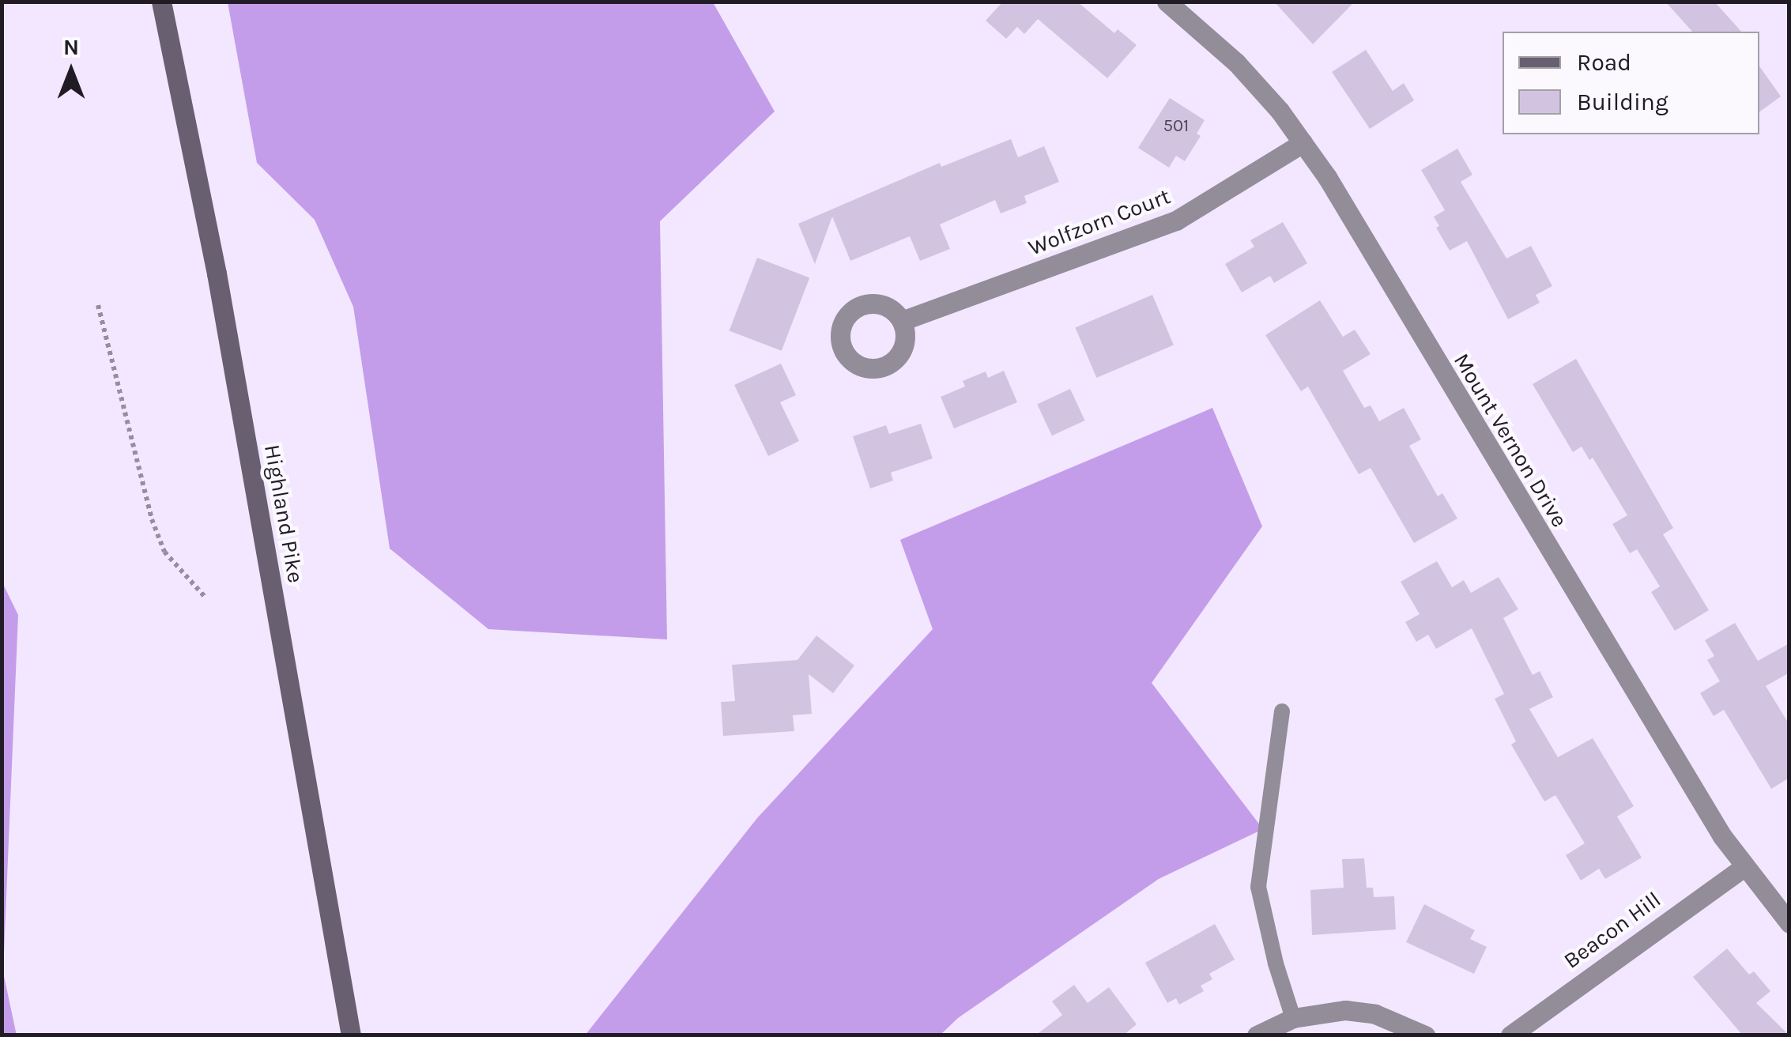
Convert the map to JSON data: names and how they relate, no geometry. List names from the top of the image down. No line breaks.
{"streets":{"main road":["Highland Pike"],"street":["Wolfzorn Court","Mount Vernon Drive","Beacon Hill"]},"crossings":[["Wolfzorn Court","Mount Vernon Drive"],["Mount Vernon Drive","Beacon Hill"]],"house_numbers":["501"],"legend":["Road","Building"],"north":"top"}
